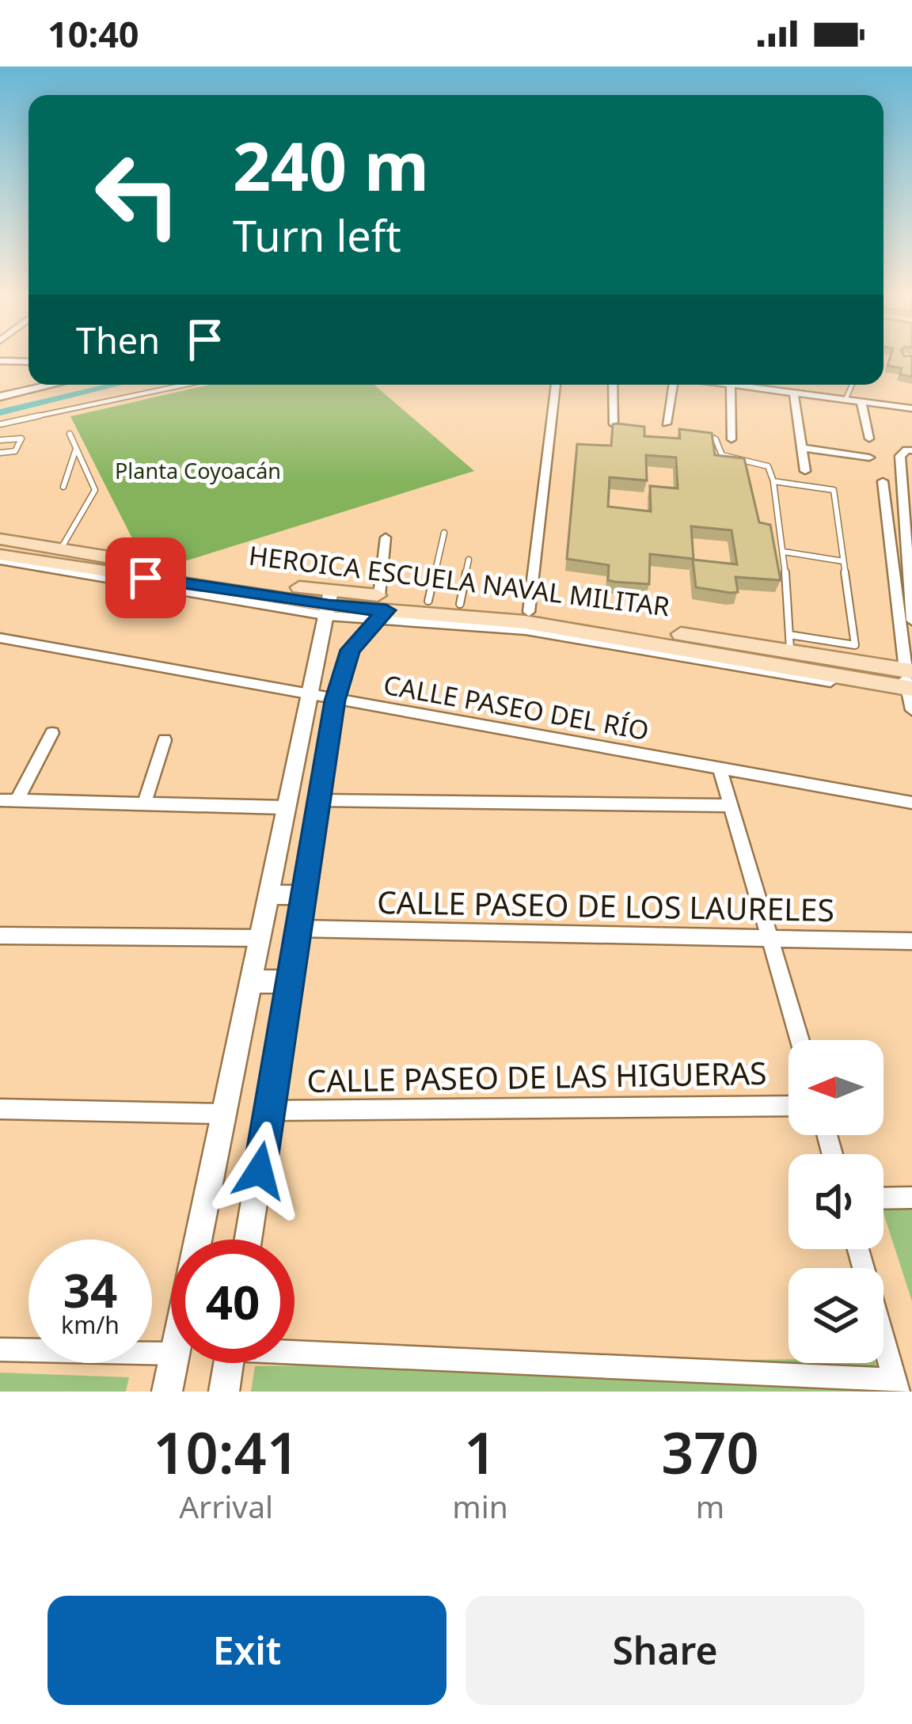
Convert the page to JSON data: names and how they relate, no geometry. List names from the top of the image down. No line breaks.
{"streets":{"main road":["HEROICA ESCUELA NAVAL MILITAR"],"street":["CALLE PASEO DEL RÍO","CALLE PASEO DE LOS LAURELES","CALLE PASEO DE LAS HIGUERAS"]},"parks":["Planta Coyoacán"],"north":"left","page":{"status":"10:40","turn":["240 m","Turn left"],"then":"Then","speed":"34 km/h","limit":"40","eta":["10:41","Arrival","1","min","370","m"],"buttons":["Exit","Share"]}}
